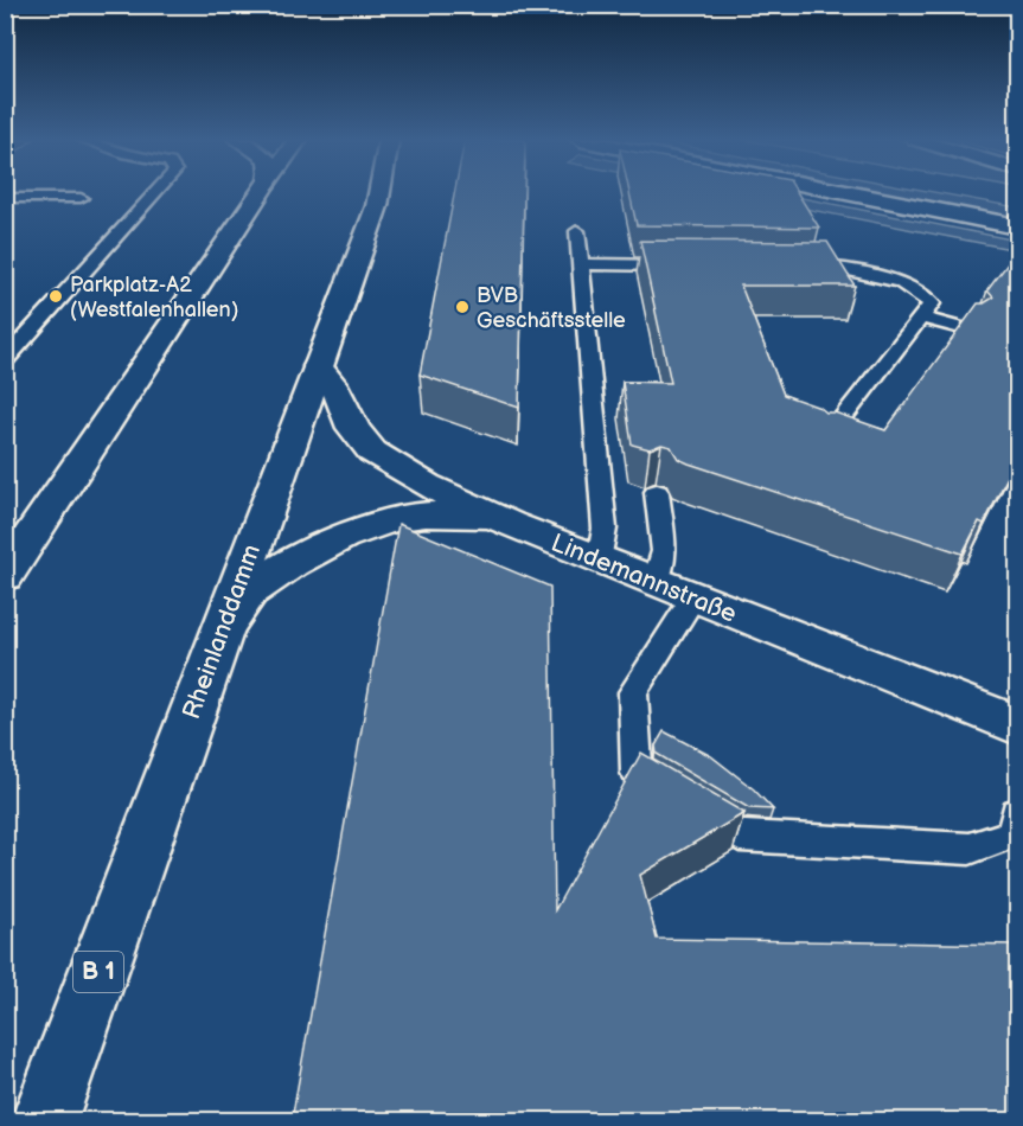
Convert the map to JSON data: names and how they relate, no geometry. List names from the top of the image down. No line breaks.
{"streets":{"main road":["Lindemannstraße","Rheinlanddamm","B 1"]},"crossings":[["Lindemannstraße","Rheinlanddamm"]],"places":["Parkplatz-A2 (Westfalenhallen)","BVB Geschäftsstelle"]}
